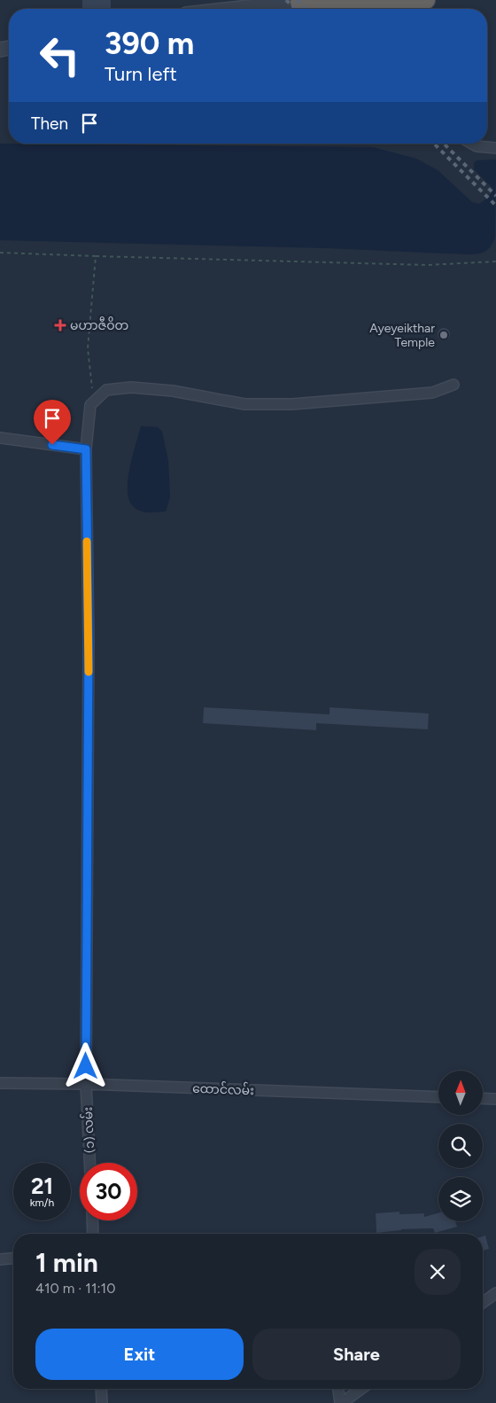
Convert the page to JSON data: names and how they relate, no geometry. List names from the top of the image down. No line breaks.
{"streets":{"street":["ထောင်လမ်း","(၁) လမ်း"]},"crossings":[["ထောင်လမ်း","(၁) လမ်း"]],"places":{"health":["မဟာဇီဝိတ"],"other":["Ayeyeikthar Temple"]},"north":"top","page":{"turn":["390 m","Turn left"],"then":"Then","speed":"21 km/h","limit":"30","heading":["1 min","410 m · 11:10"],"buttons":["Exit","Share"]}}
